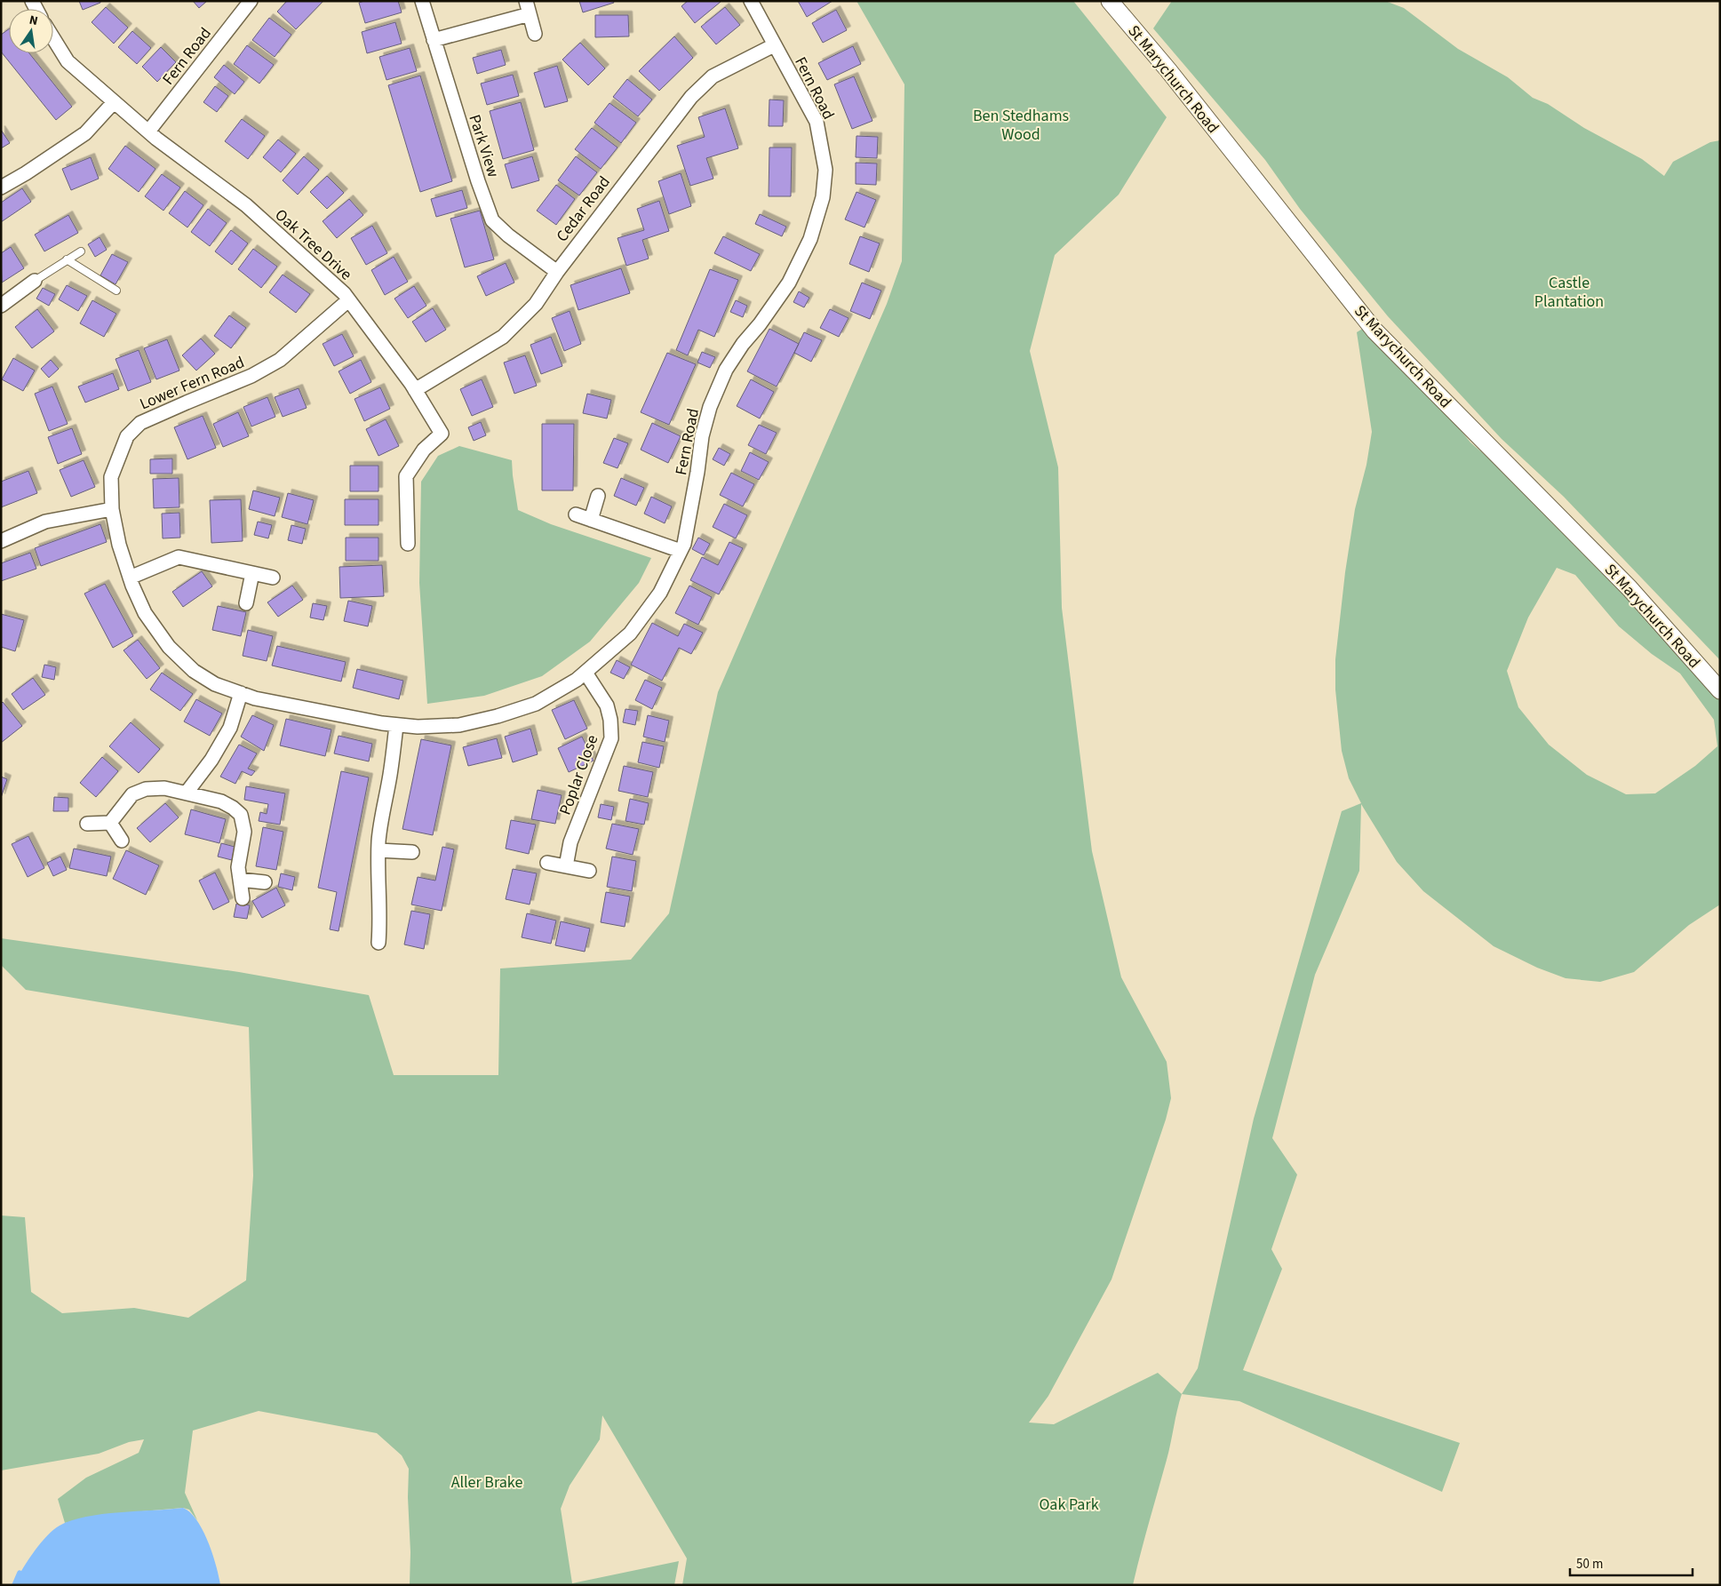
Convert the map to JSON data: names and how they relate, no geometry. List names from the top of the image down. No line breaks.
{"streets":{"street":["Fern Road","St Marychurch Road","Park View","Cedar Road","Oak Tree Drive","Lower Fern Road","Poplar Close"]},"crossings":[["Fern Road","Cedar Road"],["Fern Road","Oak Tree Drive"],["Fern Road","Lower Fern Road"],["Fern Road","Poplar Close"],["Park View","Cedar Road"],["Cedar Road","Oak Tree Drive"],["Oak Tree Drive","Lower Fern Road"]],"parks":["Ben Stedhams Wood","Castle Plantation","Aller Brake","Oak Park"],"scale_bar":"50 m","north":"top"}
